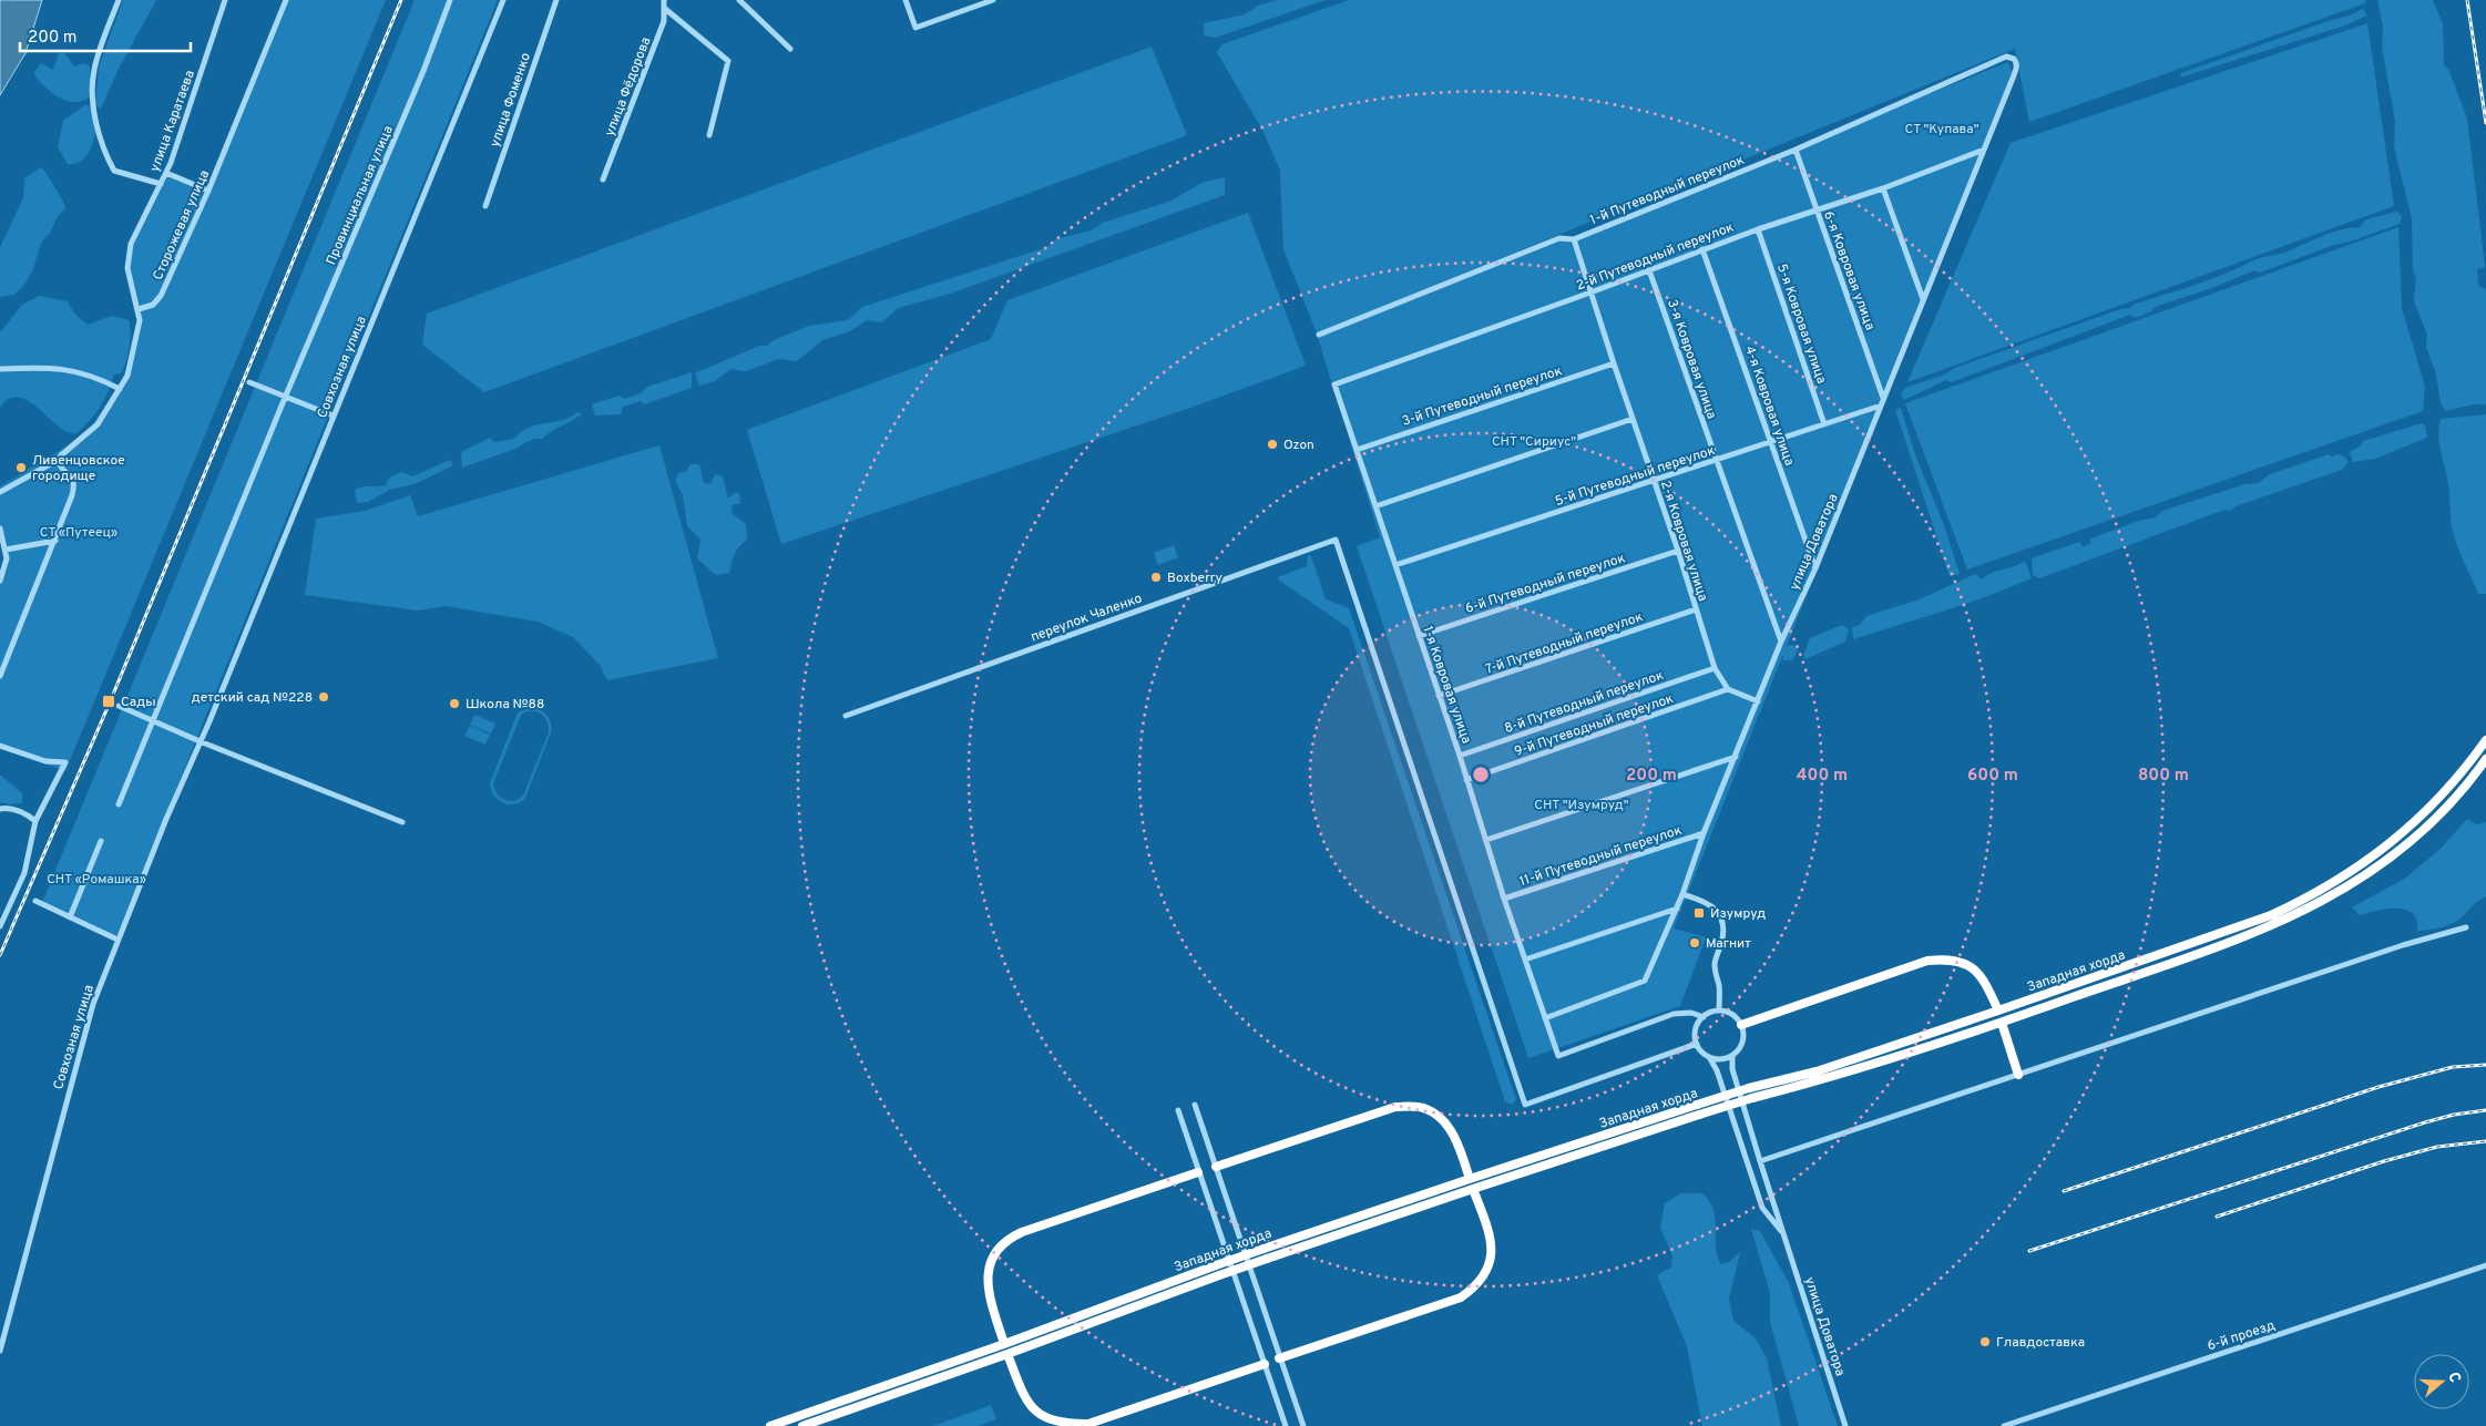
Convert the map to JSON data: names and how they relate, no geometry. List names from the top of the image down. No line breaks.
{"streets":{"highway":["Западная хорда"],"street":["улица Фёдорова","улица Фоменко","улица Каратаева","1-й Путеводный переулок","Провинциальная улица","Сторожевая улица","2-й Путеводный переулок","6-я Ковровая улица","5-я Ковровая улица","3-я Ковровая улица","Совхозная улица","3-й Путеводный переулок","4-я Ковровая улица","5-й Путеводный переулок","2-я Ковровая улица","улица Доватора","6-й Путеводный переулок","переулок Чаленко","7-й Путеводный переулок","1-я Ковровая улица","8-й Путеводный переулок","9-й Путеводный переулок","11-й Путеводный переулок","6-й проезд"]},"crossings":[["улица Каратаева","Сторожевая улица"],["1-й Путеводный переулок","6-я Ковровая улица"],["1-й Путеводный переулок","2-я Ковровая улица"],["1-й Путеводный переулок","улица Доватора"],["2-й Путеводный переулок","6-я Ковровая улица"],["2-й Путеводный переулок","5-я Ковровая улица"],["2-й Путеводный переулок","3-я Ковровая улица"],["2-й Путеводный переулок","4-я Ковровая улица"],["2-й Путеводный переулок","2-я Ковровая улица"],["2-й Путеводный переулок","улица Доватора"],["2-й Путеводный переулок","1-я Ковровая улица"],["6-я Ковровая улица","улица Доватора"],["5-я Ковровая улица","5-й Путеводный переулок"],["3-я Ковровая улица","5-й Путеводный переулок"],["3-я Ковровая улица","улица Доватора"],["3-й Путеводный переулок","2-я Ковровая улица"],["3-й Путеводный переулок","1-я Ковровая улица"],["4-я Ковровая улица","5-й Путеводный переулок"],["4-я Ковровая улица","улица Доватора"],["5-й Путеводный переулок","2-я Ковровая улица"],["5-й Путеводный переулок","улица Доватора"],["5-й Путеводный переулок","1-я Ковровая улица"],["2-я Ковровая улица","6-й Путеводный переулок"],["2-я Ковровая улица","7-й Путеводный переулок"],["2-я Ковровая улица","8-й Путеводный переулок"],["2-я Ковровая улица","9-й Путеводный переулок"],["улица Доватора","переулок Чаленко"],["улица Доватора","1-я Ковровая улица"],["улица Доватора","11-й Путеводный переулок"],["6-й Путеводный переулок","1-я Ковровая улица"],["переулок Чаленко","1-я Ковровая улица"],["7-й Путеводный переулок","1-я Ковровая улица"],["1-я Ковровая улица","8-й Путеводный переулок"],["1-я Ковровая улица","9-й Путеводный переулок"],["1-я Ковровая улица","11-й Путеводный переулок"]],"parks":["СТ \"Купава\"","СНТ \"Сириус\"","СТ «Путеец»","СНТ \"Изумруд\"","СНТ «Ромашка»"],"places":{"other":["Ozon","Ливенцовское городище","Boxberry","детский сад №228","Школа №88","Магнит","Главдоставка"],"transit":["Сады","Изумруд"]},"scale_bar":"200 m","north":"right","rings":["200 m","400 m","600 m","800 m"]}
